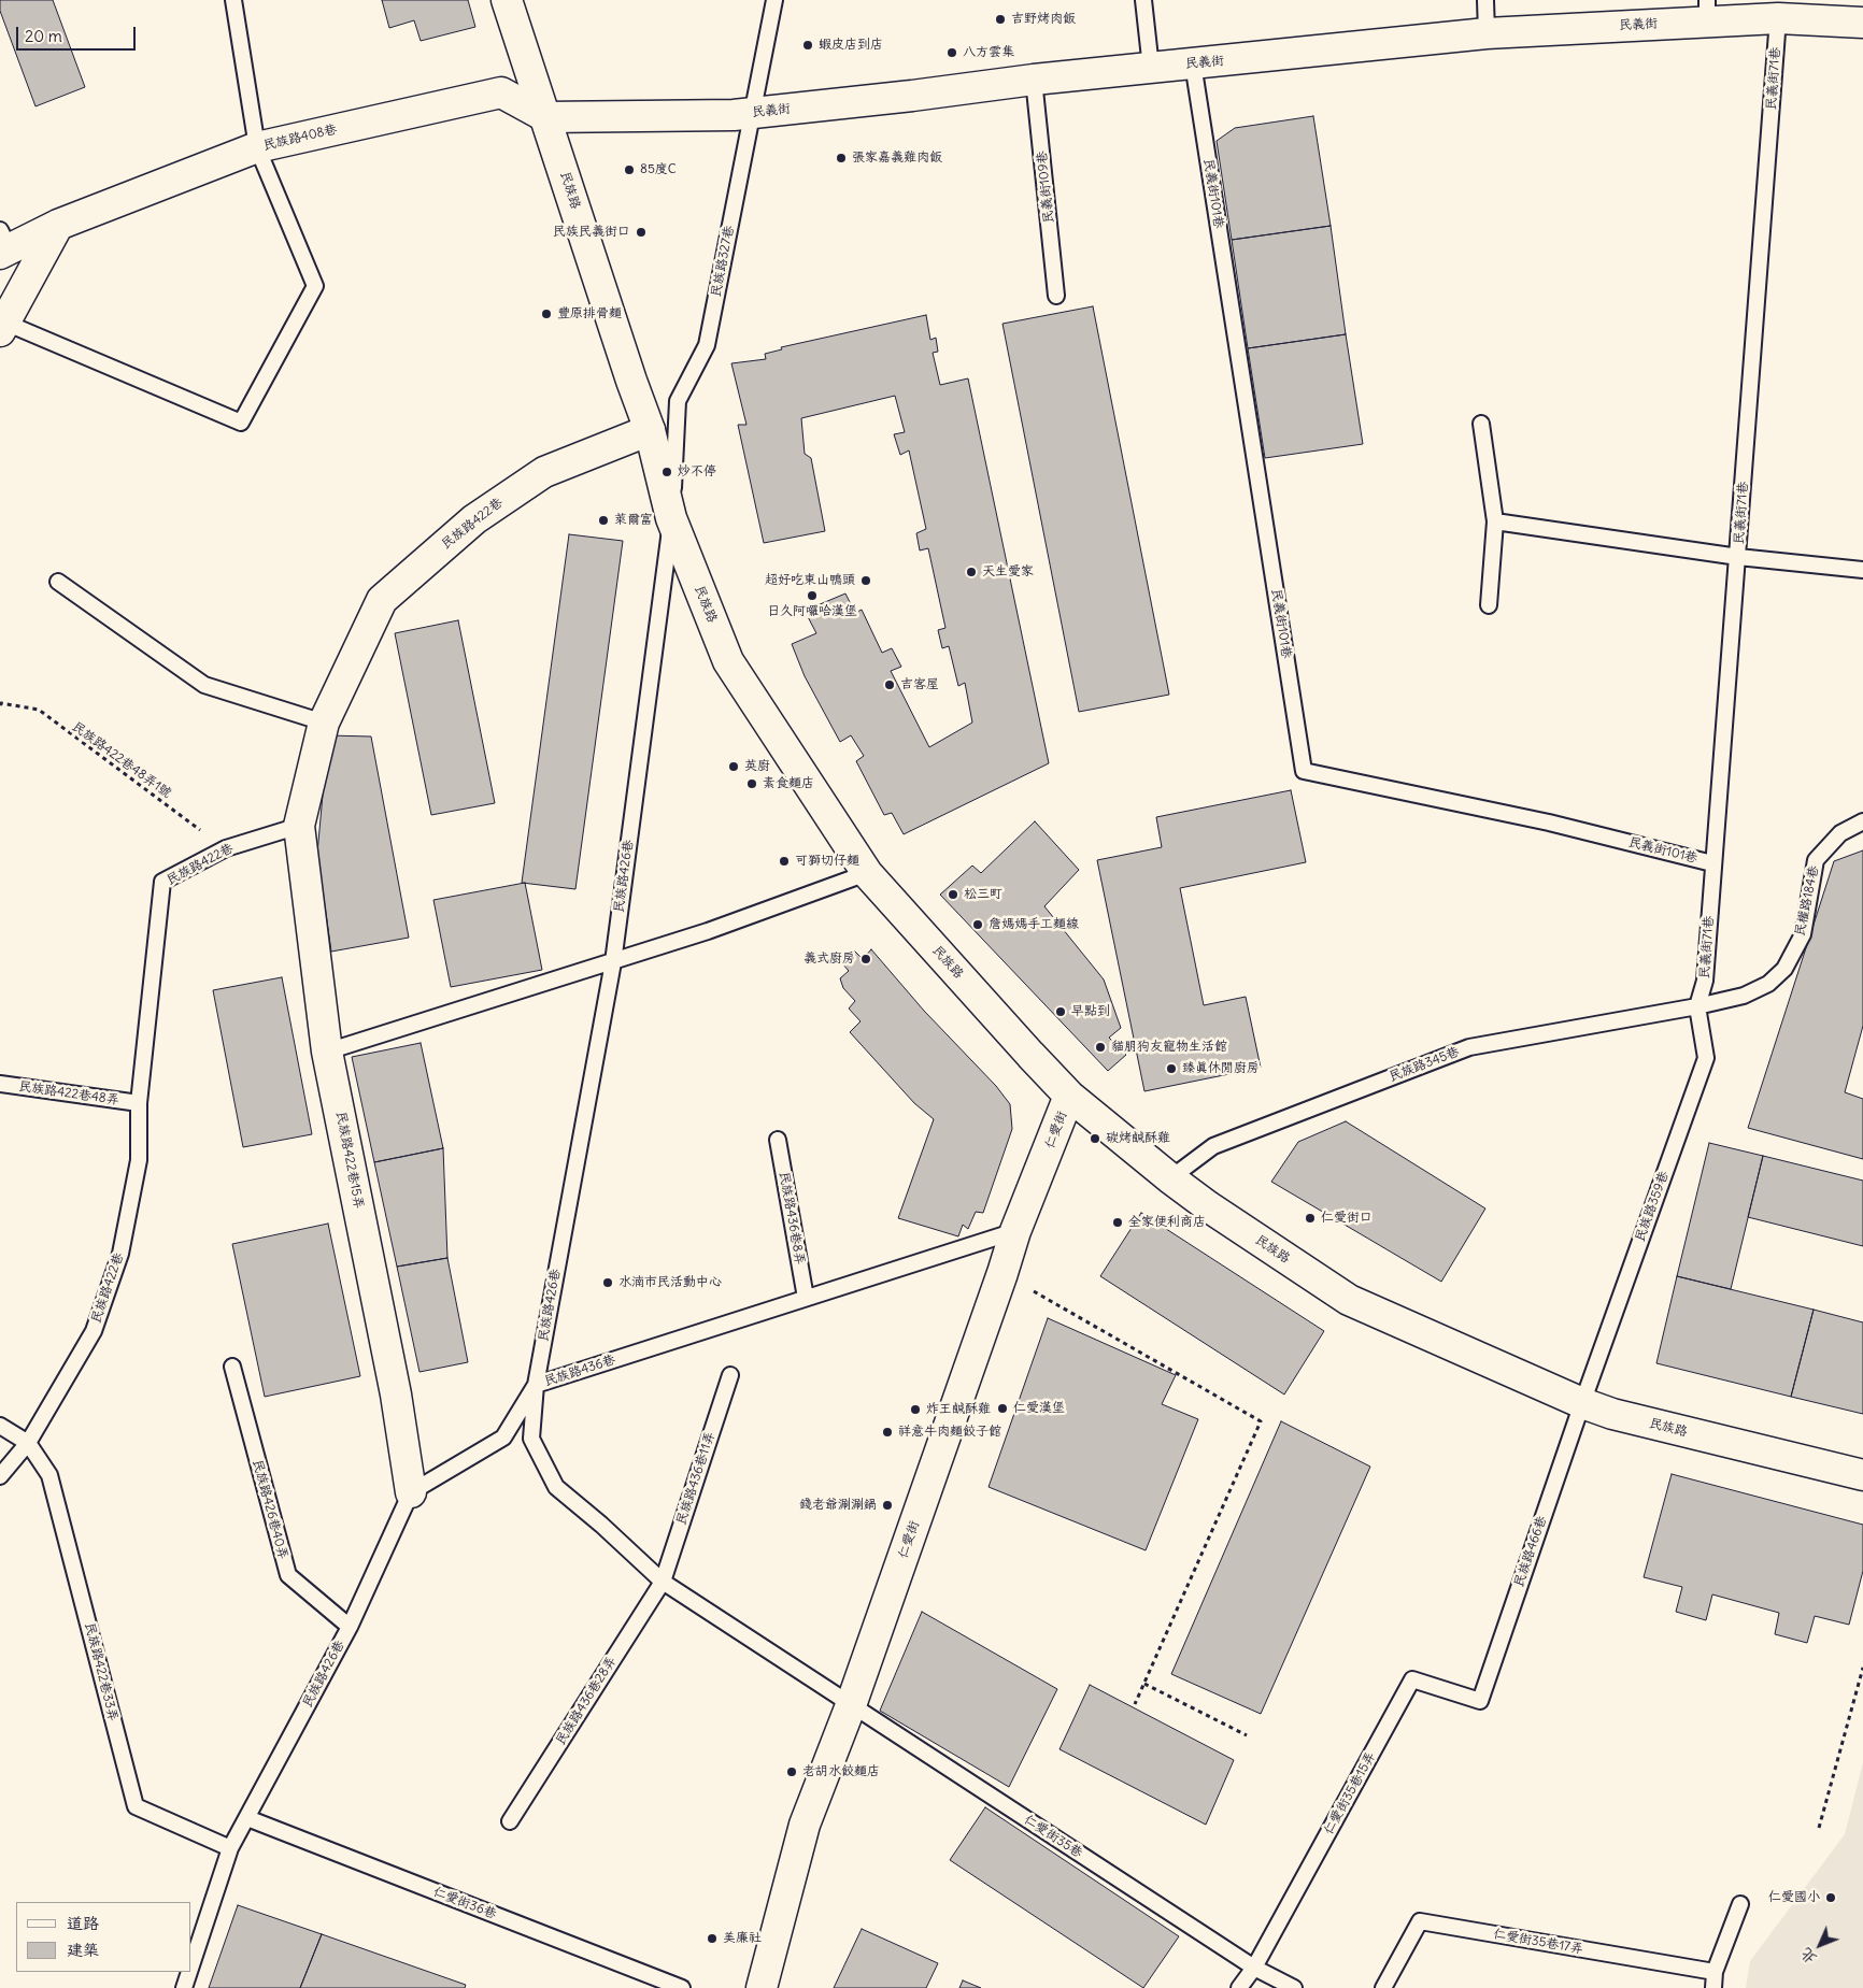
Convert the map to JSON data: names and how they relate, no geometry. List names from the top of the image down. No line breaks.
{"streets":{"street":["民義街","民族路408巷","民族路","民族路422巷","仁愛街","民族路422巷15弄"],"lane":["民義街71巷","民義街109巷","民義街101巷","民族路327巷","民族路426巷","民權路184巷","民族路345巷","民族路422巷48弄","民族路359巷","民族路436巷8弄","民族路436巷","民族路436巷11弄","民族路426巷40弄","民族路466巷","民族路422巷33弄","民族路436巷28弄","仁愛街35巷15弄","仁愛街35巷","仁愛街36巷","仁愛街35巷17弄"],"path":["民族路422巷48弄1號"]},"crossings":[["民義街","民義街71巷"],["民義街","民族路408巷"],["民義街","民義街109巷"],["民義街","民族路"],["民義街","民義街101巷"],["民義街","民族路327巷"],["民義街71巷","民義街101巷"],["民義街71巷","民權路184巷"],["民義街71巷","民族路345巷"],["民義街71巷","民族路359巷"],["民族路408巷","民族路"],["民族路","民族路327巷"],["民族路","民族路422巷"],["民族路","民族路426巷"],["民族路","民族路345巷"],["民族路","仁愛街"],["民族路","民族路359巷"],["民族路","民族路466巷"],["民族路327巷","民族路426巷"],["民族路422巷","民族路422巷48弄1號"],["民族路422巷","民族路422巷48弄"],["民族路422巷","民族路422巷15弄"],["民族路422巷","民族路422巷33弄"],["民族路426巷","民族路422巷15弄"],["民族路426巷","民族路436巷"],["民族路426巷","民族路426巷40弄"],["民族路426巷","民族路422巷33弄"],["民族路426巷","仁愛街36巷"],["民權路184巷","民族路345巷"],["民權路184巷","民族路359巷"],["民族路345巷","民族路359巷"],["仁愛街","民族路436巷"],["仁愛街","仁愛街35巷"],["民族路359巷","民族路466巷"],["民族路436巷8弄","民族路436巷"],["民族路436巷","民族路436巷11弄"],["民族路436巷","民族路436巷28弄"],["民族路436巷","仁愛街35巷"],["民族路436巷11弄","民族路436巷28弄"],["民族路466巷","仁愛街35巷15弄"],["仁愛街35巷15弄","仁愛街35巷"]],"places":["吉野烤肉飯","蝦皮店到店","八方雲集","張家嘉義雞肉飯","85度C","民族民義街口","豐原排骨麵","炒不停","萊爾富","天生愛家","超好吃東山鴨頭","日久阿囉哈漢堡","吉客屋","英廚","素食麵店","可獅切仔麵","松三町","詹媽媽手工麵線","義式廚房","早點到","貓朋狗友寵物生活館","臻真休閒廚房","碳烤鹹酥雞","仁愛街口","全家便利商店","水湳市民活動中心","仁愛漢堡","炸王鹹酥雞","祥意牛肉麵餃子館","錢老爺涮涮鍋","老胡水餃麵店","仁愛國小","美廉社"],"legend":["道路","建築"],"scale_bar":"20 m","north":"bottom left"}
